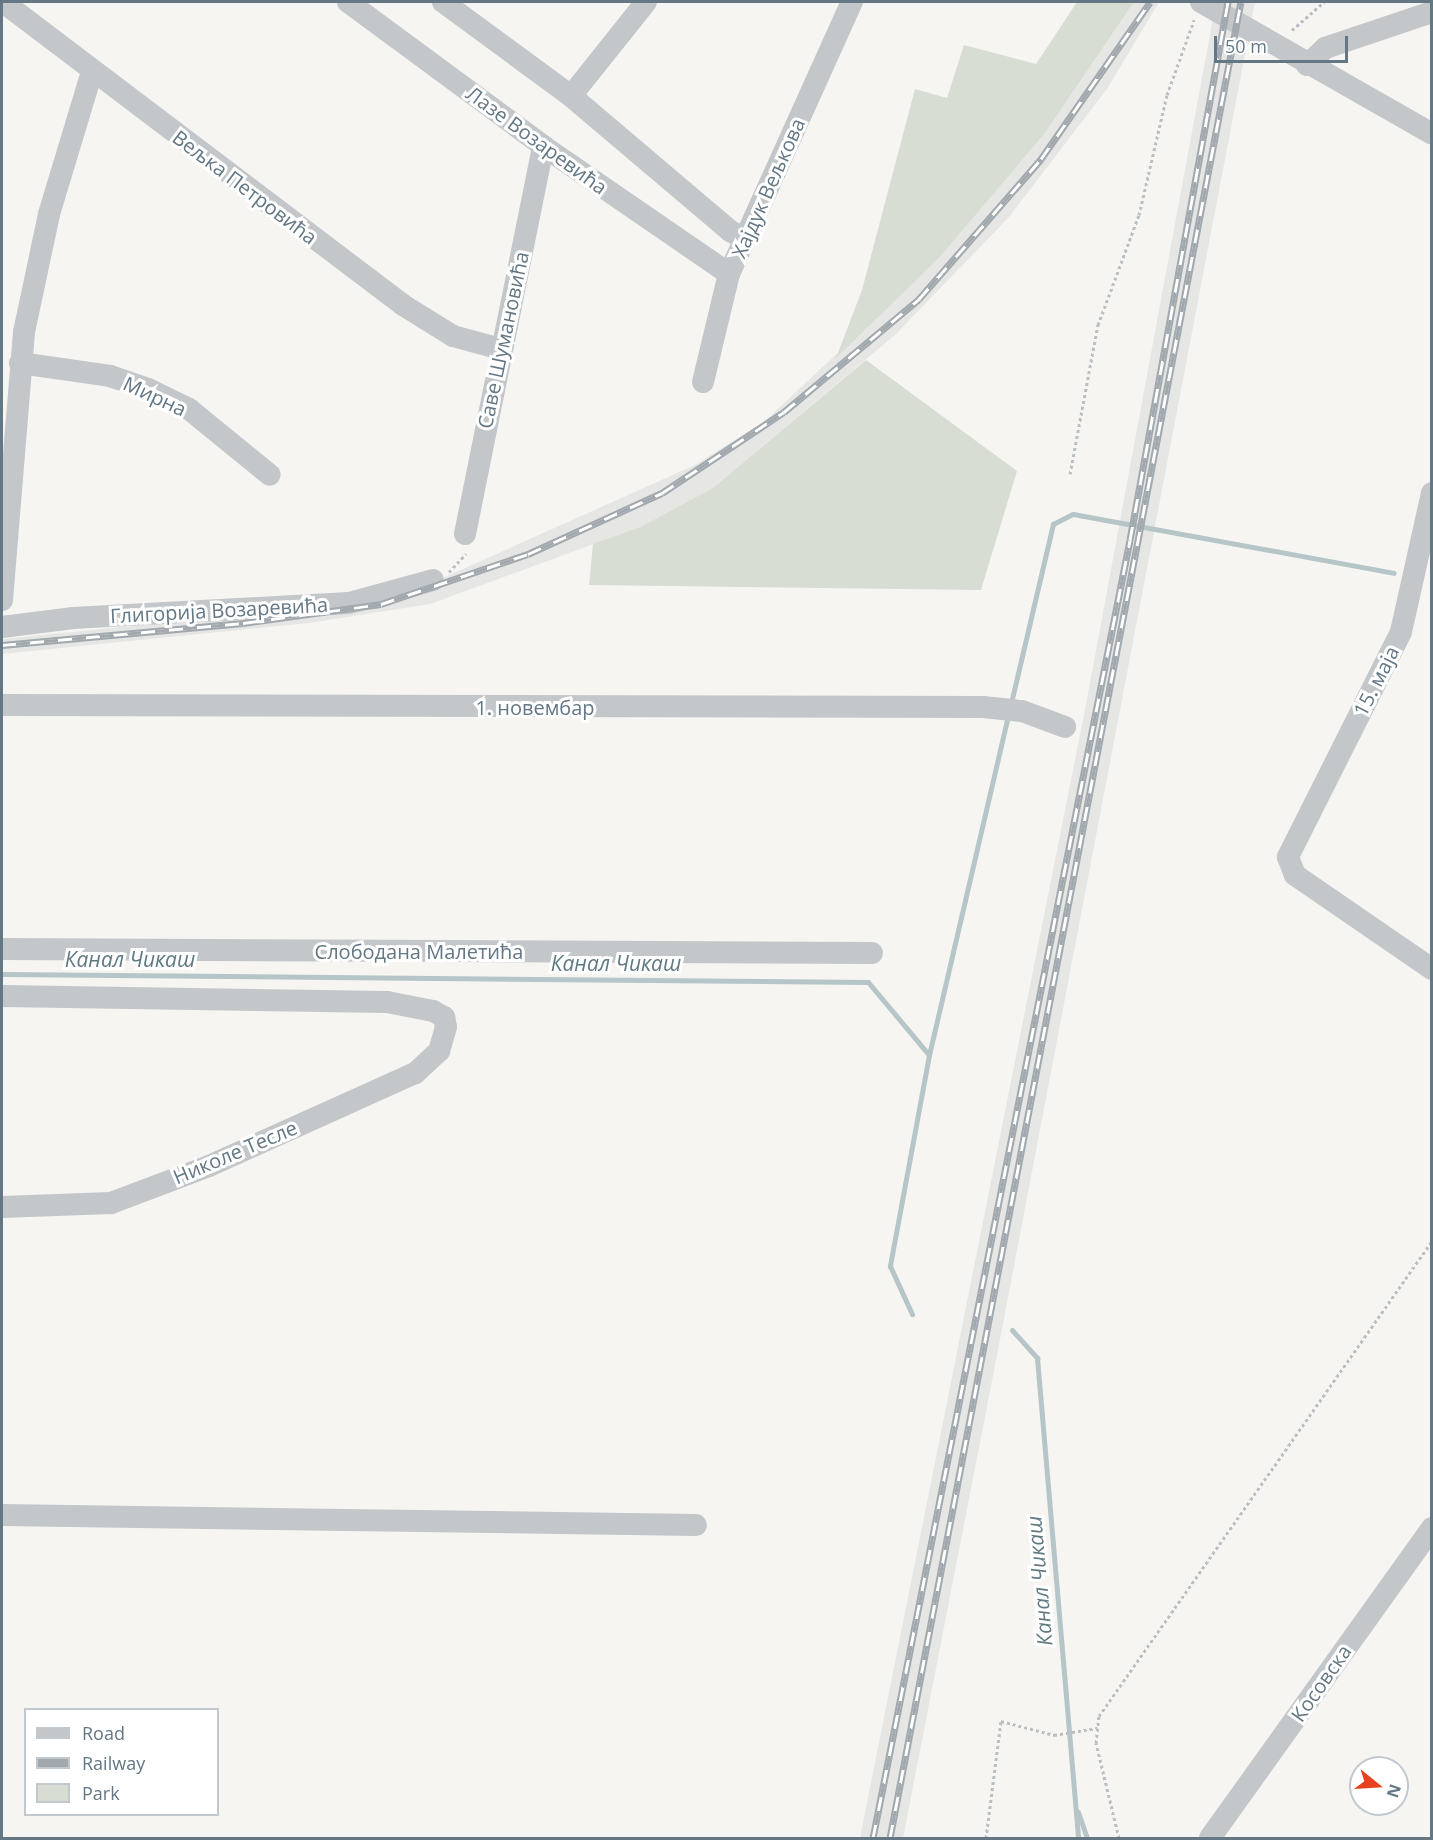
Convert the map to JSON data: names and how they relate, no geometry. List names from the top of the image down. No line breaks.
{"streets":{"street":["Лазе Возаревића","Вељка Петровића","Хајдук Вељкова","Саве Шумановића","Мирна","Глигорија Возаревића","15. маја","1. новембар","Слободана Малетића","Николе Тесле","Косовска"]},"crossings":[["Лазе Возаревића","Хајдук Вељкова"],["Лазе Возаревића","Саве Шумановића"],["Вељка Петровића","Саве Шумановића"]],"water":["Канал Чикаш"],"legend":["Road","Railway","Park"],"scale_bar":"50 m","north":"right"}
